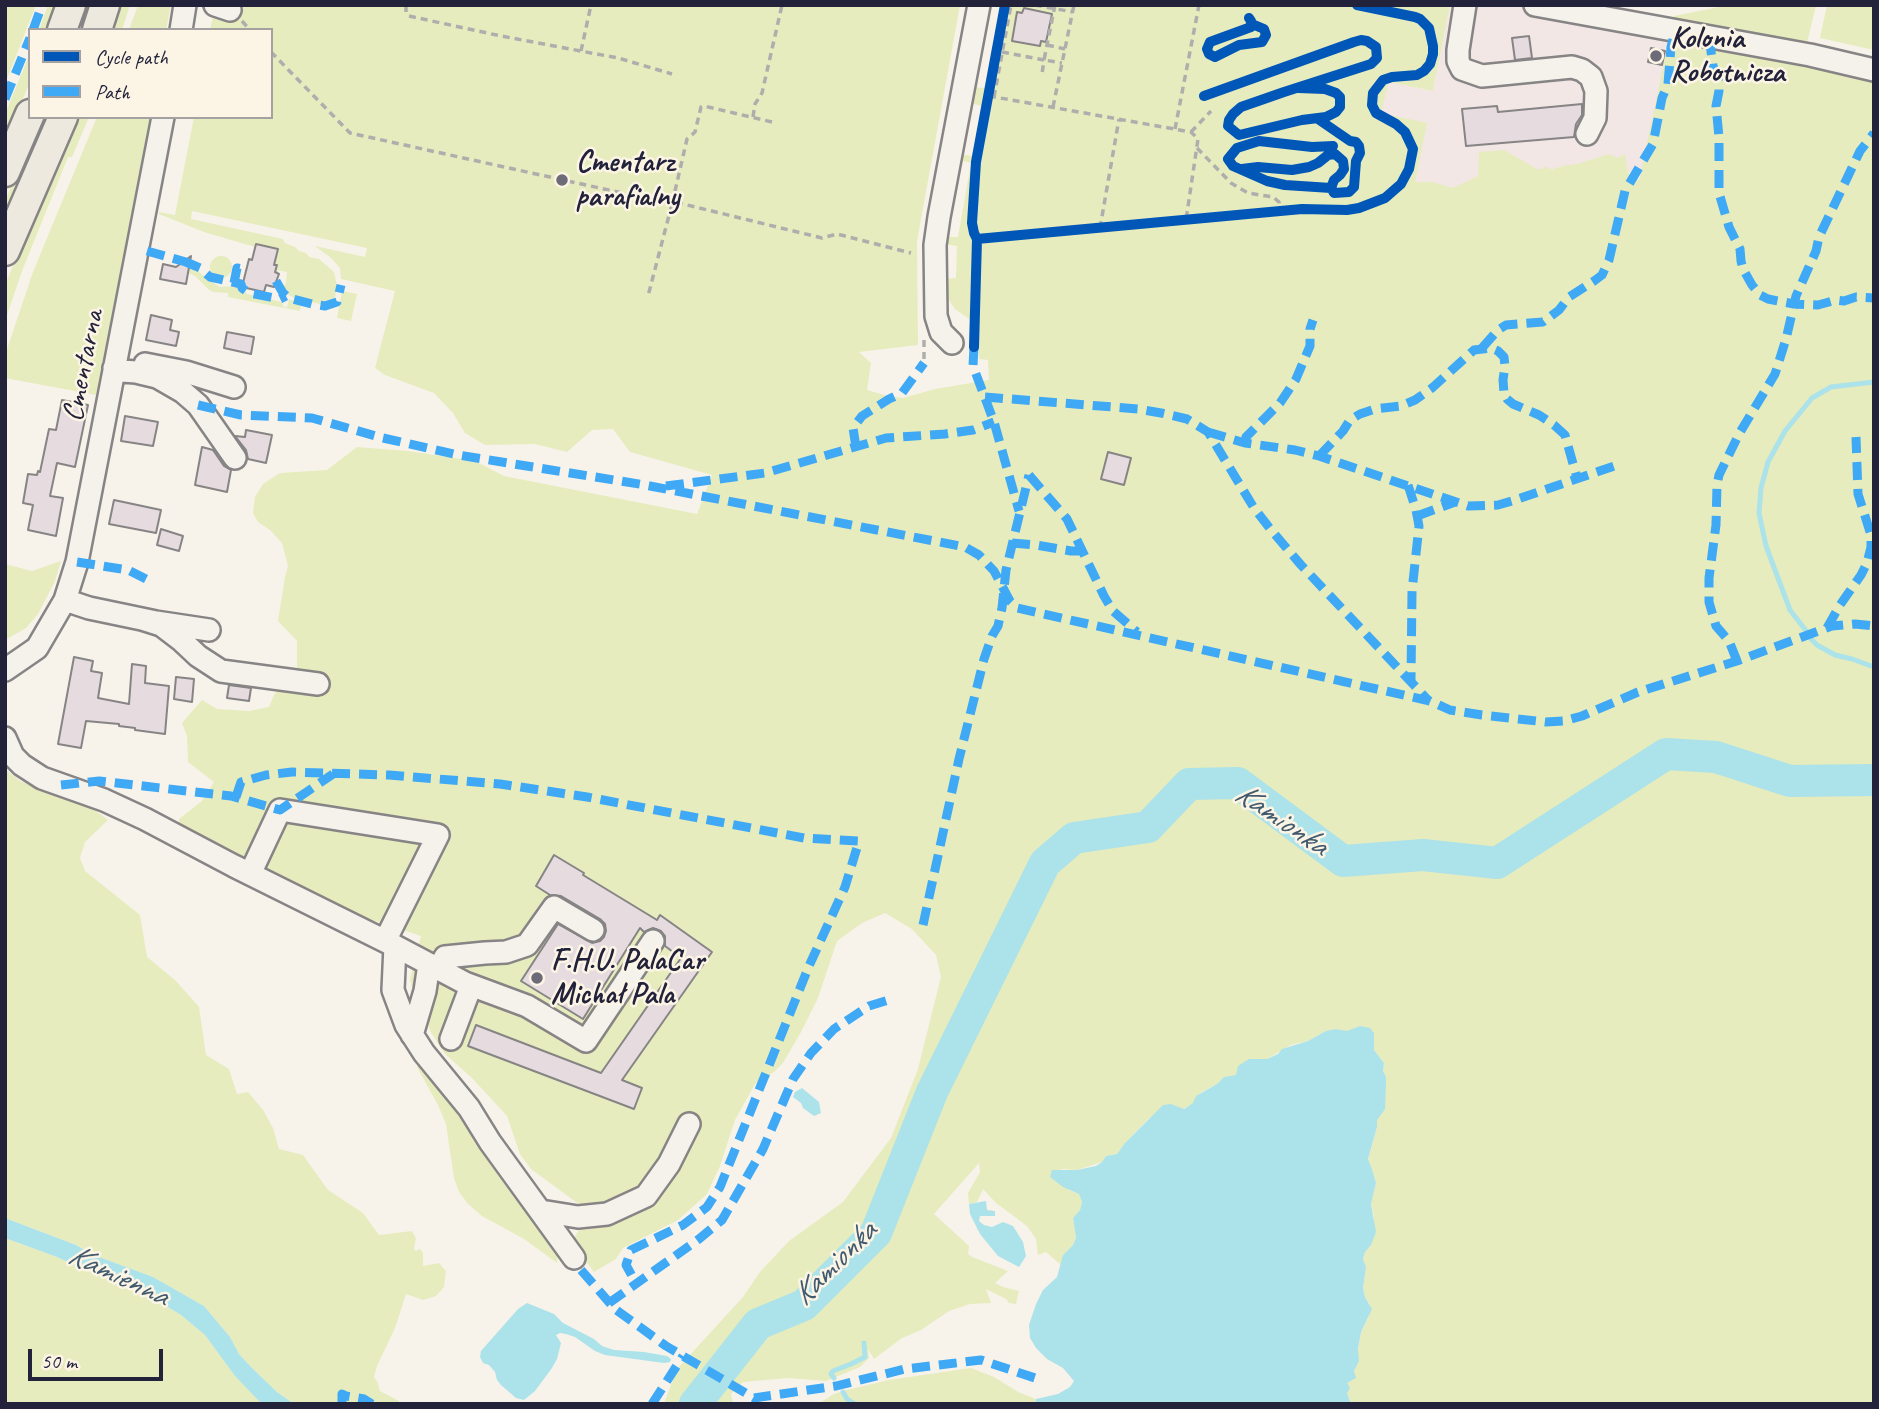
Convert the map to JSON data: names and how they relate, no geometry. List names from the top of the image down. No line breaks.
{"streets":{"street":["Cmentarna"]},"water":["Kamionka","Kamienna"],"places":["Kolonia Robotnicza","Cmentarz parafialny","F.H.U. PalaCar Michał Pala"],"legend":["Cycle path","Path"],"scale_bar":"50 m"}
